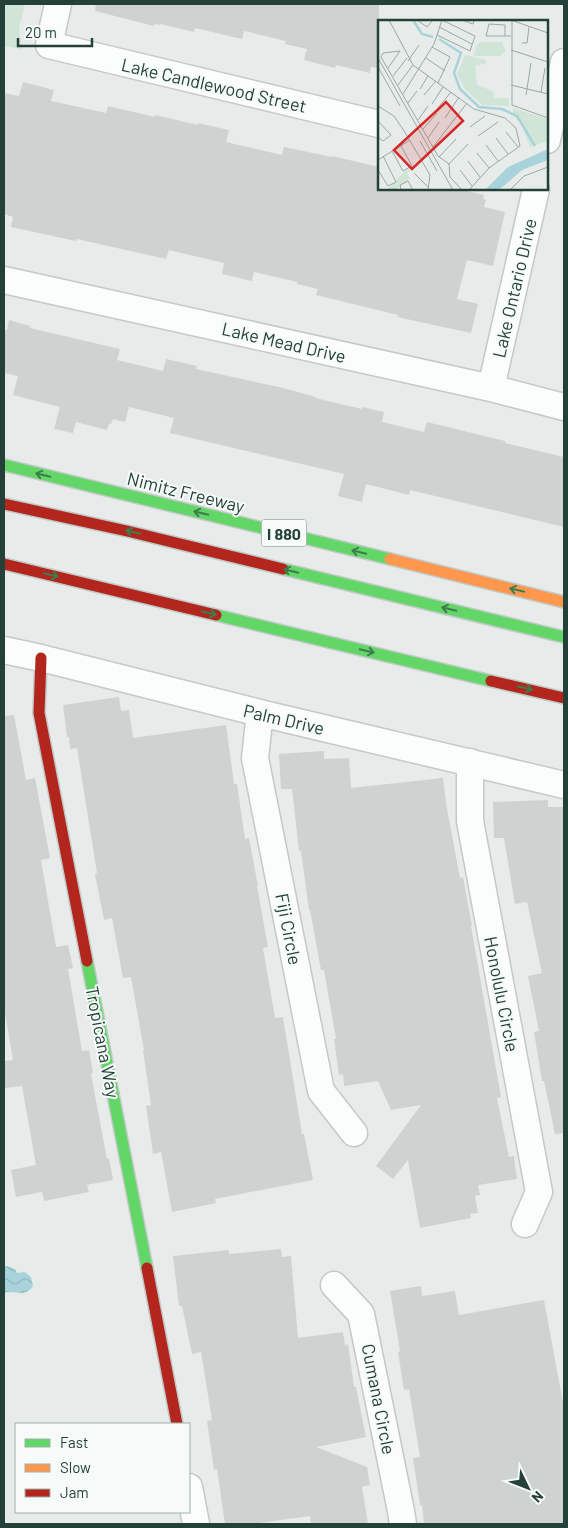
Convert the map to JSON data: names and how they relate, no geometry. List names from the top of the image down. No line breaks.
{"streets":{"main road":["Nimitz Freeway","I 880","Tropicana Way"],"street":["Lake Candlewood Street","Lake Ontario Drive","Lake Mead Drive","Palm Drive","Fiji Circle","Honolulu Circle","Cumana Circle"]},"crossings":[["Lake Ontario Drive","Lake Mead Drive"],["Palm Drive","Fiji Circle"],["Palm Drive","Honolulu Circle"],["Palm Drive","Tropicana Way"]],"legend":["Fast","Slow","Jam"],"scale_bar":"20 m","north":"bottom right"}
